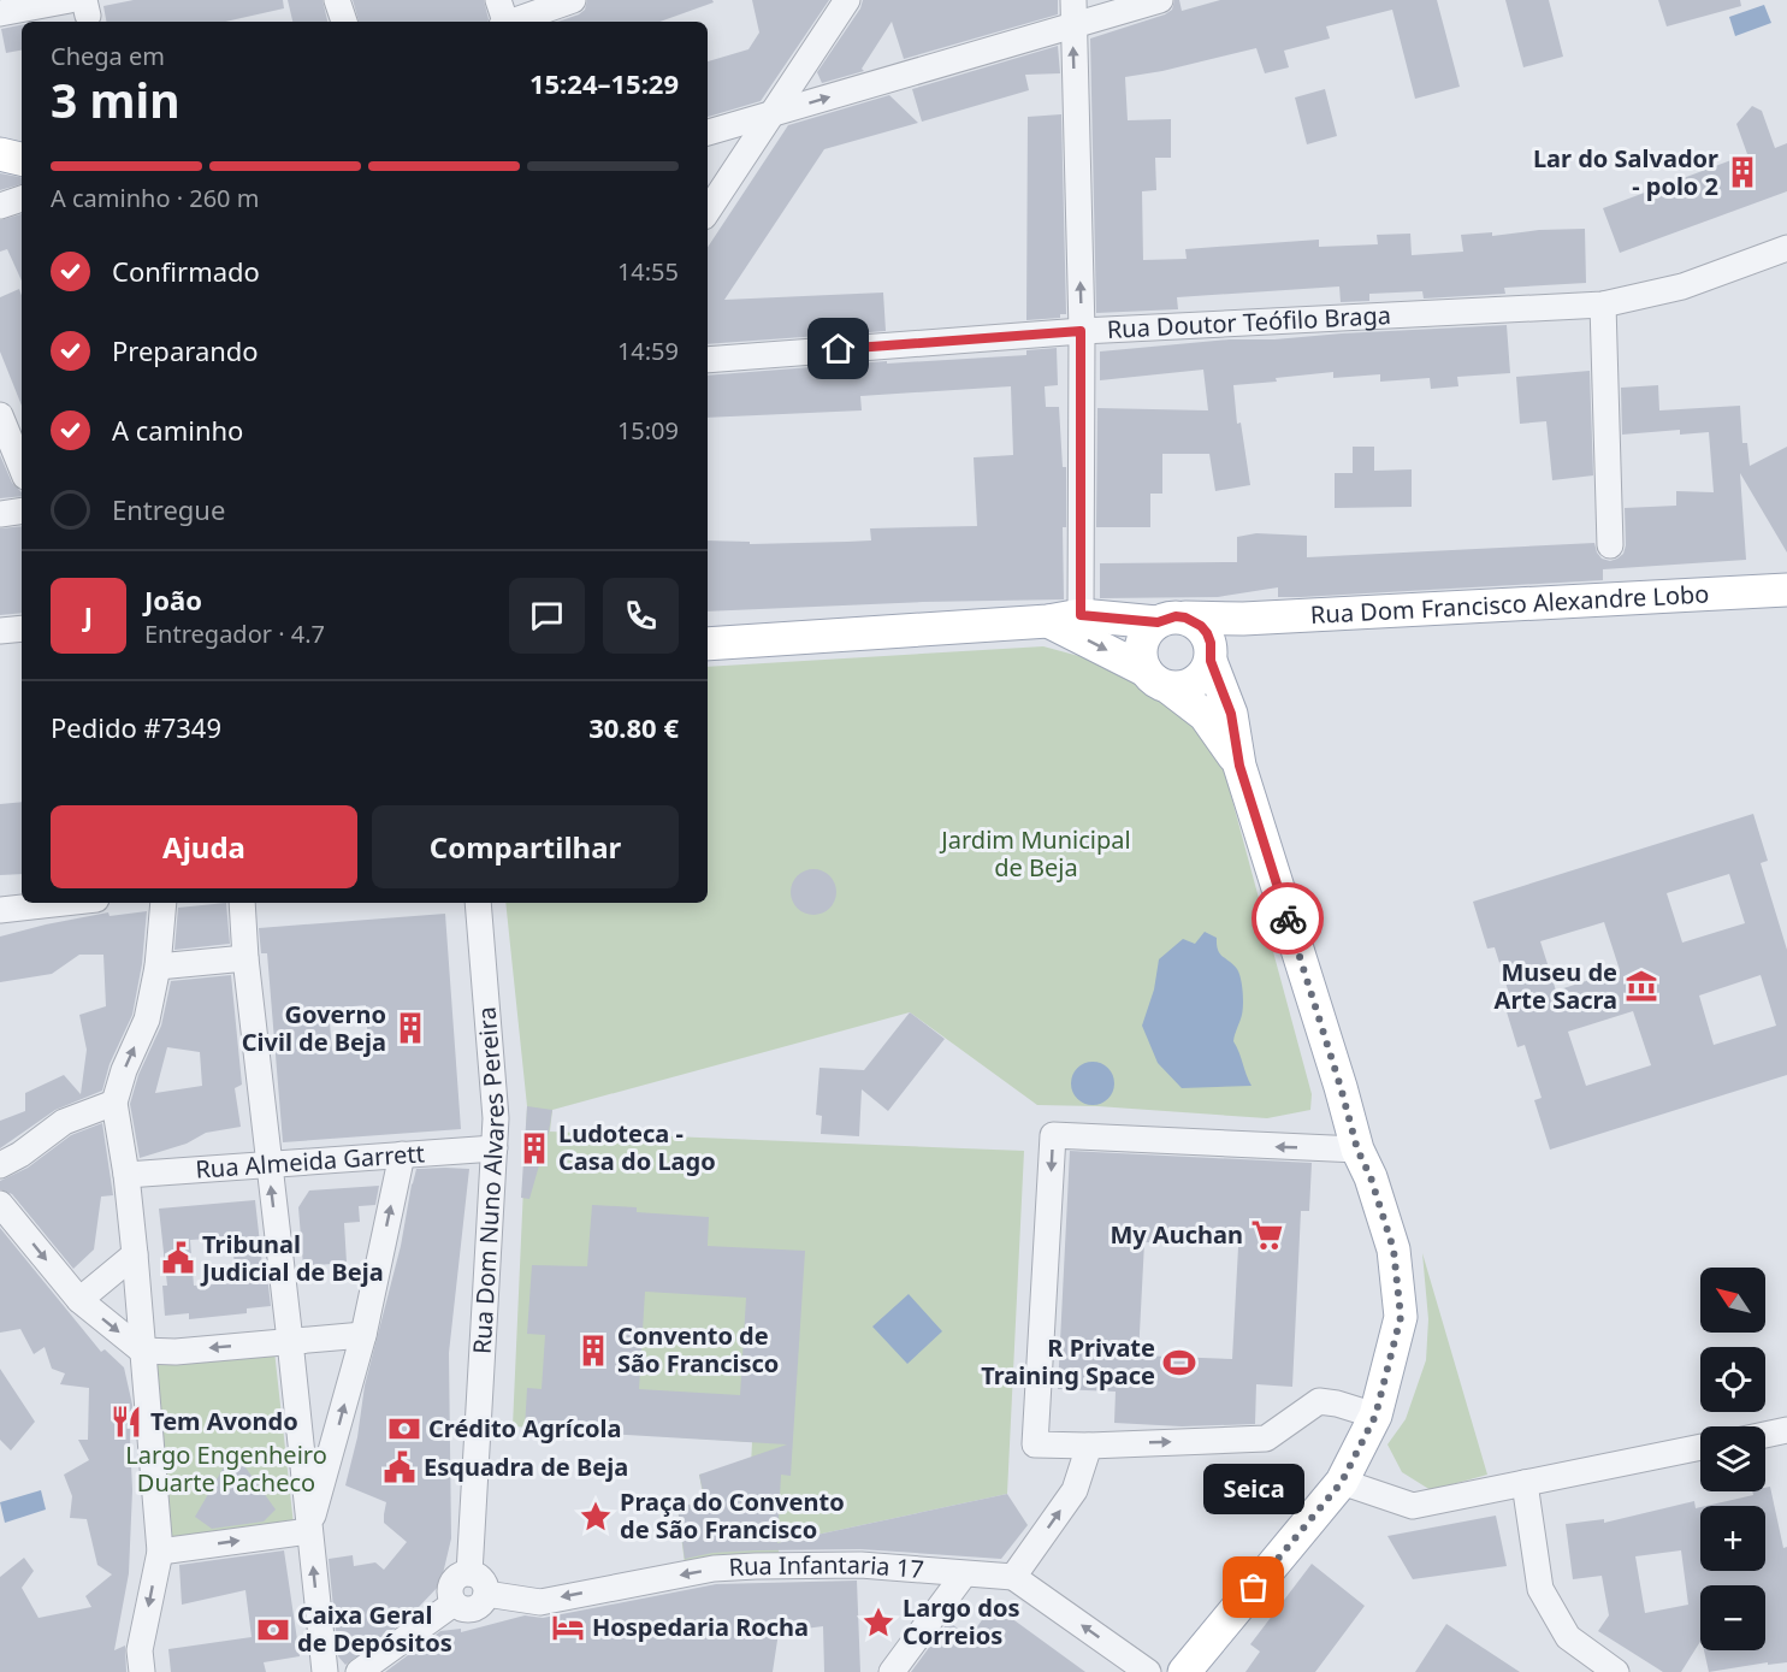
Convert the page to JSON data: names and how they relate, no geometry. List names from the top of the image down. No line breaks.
{"streets":{"main road":["Rua Dom Francisco Alexandre Lobo"],"street":["Rua Doutor Teófilo Braga","Rua Almeida Garrett","Rua Dom Nuno Alvares Pereira","Rua Infantaria 17"]},"crossings":[["Rua Almeida Garrett","Rua Dom Nuno Alvares Pereira"],["Rua Dom Nuno Alvares Pereira","Rua Infantaria 17"]],"one_way":["Rua Infantaria 17"],"parks":["Jardim Municipal de Beja","Largo Engenheiro Duarte Pacheco"],"places":{"building":["Lar do Salvador - polo 2","Governo Civil de Beja","Ludoteca - Casa do Lago","Convento de São Francisco"],"museum":["Museu de Arte Sacra"],"supermarket":["My Auchan"],"public building":["Tribunal Judicial de Beja","Esquadra de Beja"],"sports":["R Private Training Space"],"restaurant":["Tem Avondo"],"bank":["Crédito Agrícola","Caixa Geral de Depósitos"],"place":["Praça do Convento de São Francisco","Largo dos Correios"],"other":["Seica"],"hotel":["Hospedaria Rocha"]},"north":"top left","page":{"heading":["3 min","Chega em","15:24–15:29"],"panel":["João","Entregador · 4.7","Pedido #7349","30.80 €"],"bar":"A caminho · 260 m","list":[["Confirmado","14:55"],["Preparando","14:59"],["A caminho","15:09"],"Entregue"],"round":"J","buttons":["Ajuda","Compartilhar"],"map_buttons":["+","−"],"bubble":"Seica"}}
